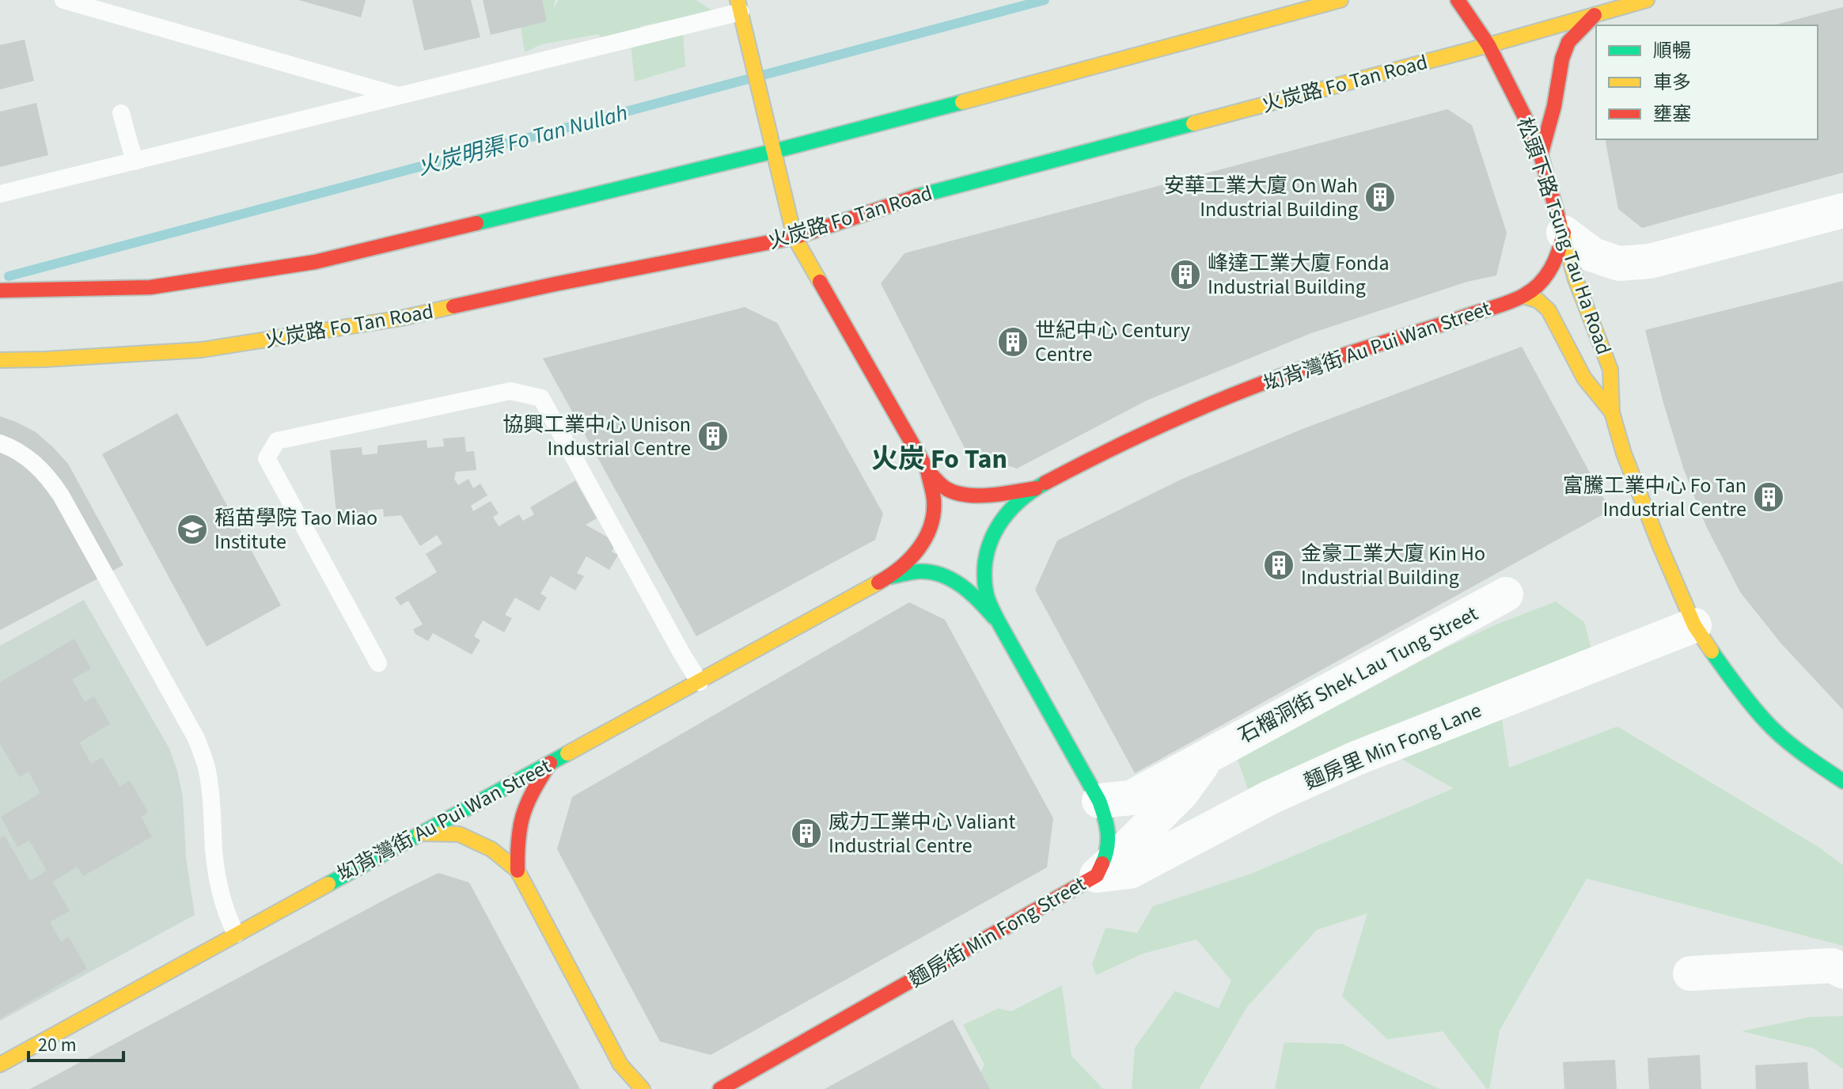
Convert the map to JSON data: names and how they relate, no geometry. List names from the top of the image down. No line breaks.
{"streets":{"street":["火炭路 Fo Tan Road","松頭下路 Tsung Tau Ha Road","㘭背灣街 Au Pui Wan Street","石榴洞街 Shek Lau Tung Street","麵房里 Min Fong Lane","麵房街 Min Fong Street"]},"crossings":[["火炭路 Fo Tan Road","松頭下路 Tsung Tau Ha Road"],["松頭下路 Tsung Tau Ha Road","㘭背灣街 Au Pui Wan Street"],["松頭下路 Tsung Tau Ha Road","麵房里 Min Fong Lane"],["㘭背灣街 Au Pui Wan Street","麵房街 Min Fong Street"],["石榴洞街 Shek Lau Tung Street","麵房里 Min Fong Lane"],["石榴洞街 Shek Lau Tung Street","麵房街 Min Fong Street"],["麵房里 Min Fong Lane","麵房街 Min Fong Street"]],"districts":["火炭 Fo Tan"],"water":["火炭明渠 Fo Tan Nullah"],"places":{"building":["安華工業大廈 On Wah Industrial Building","峰達工業大廈 Fonda Industrial Building","世紀中心 Century Centre","協興工業中心 Unison Industrial Centre","富騰工業中心 Fo Tan Industrial Centre","金豪工業大廈 Kin Ho Industrial Building","威力工業中心 Valiant Industrial Centre"],"school or university":["稻苗學院 Tao Miao Institute"]},"legend":["順暢","車多","壅塞"],"scale_bar":"20 m"}
